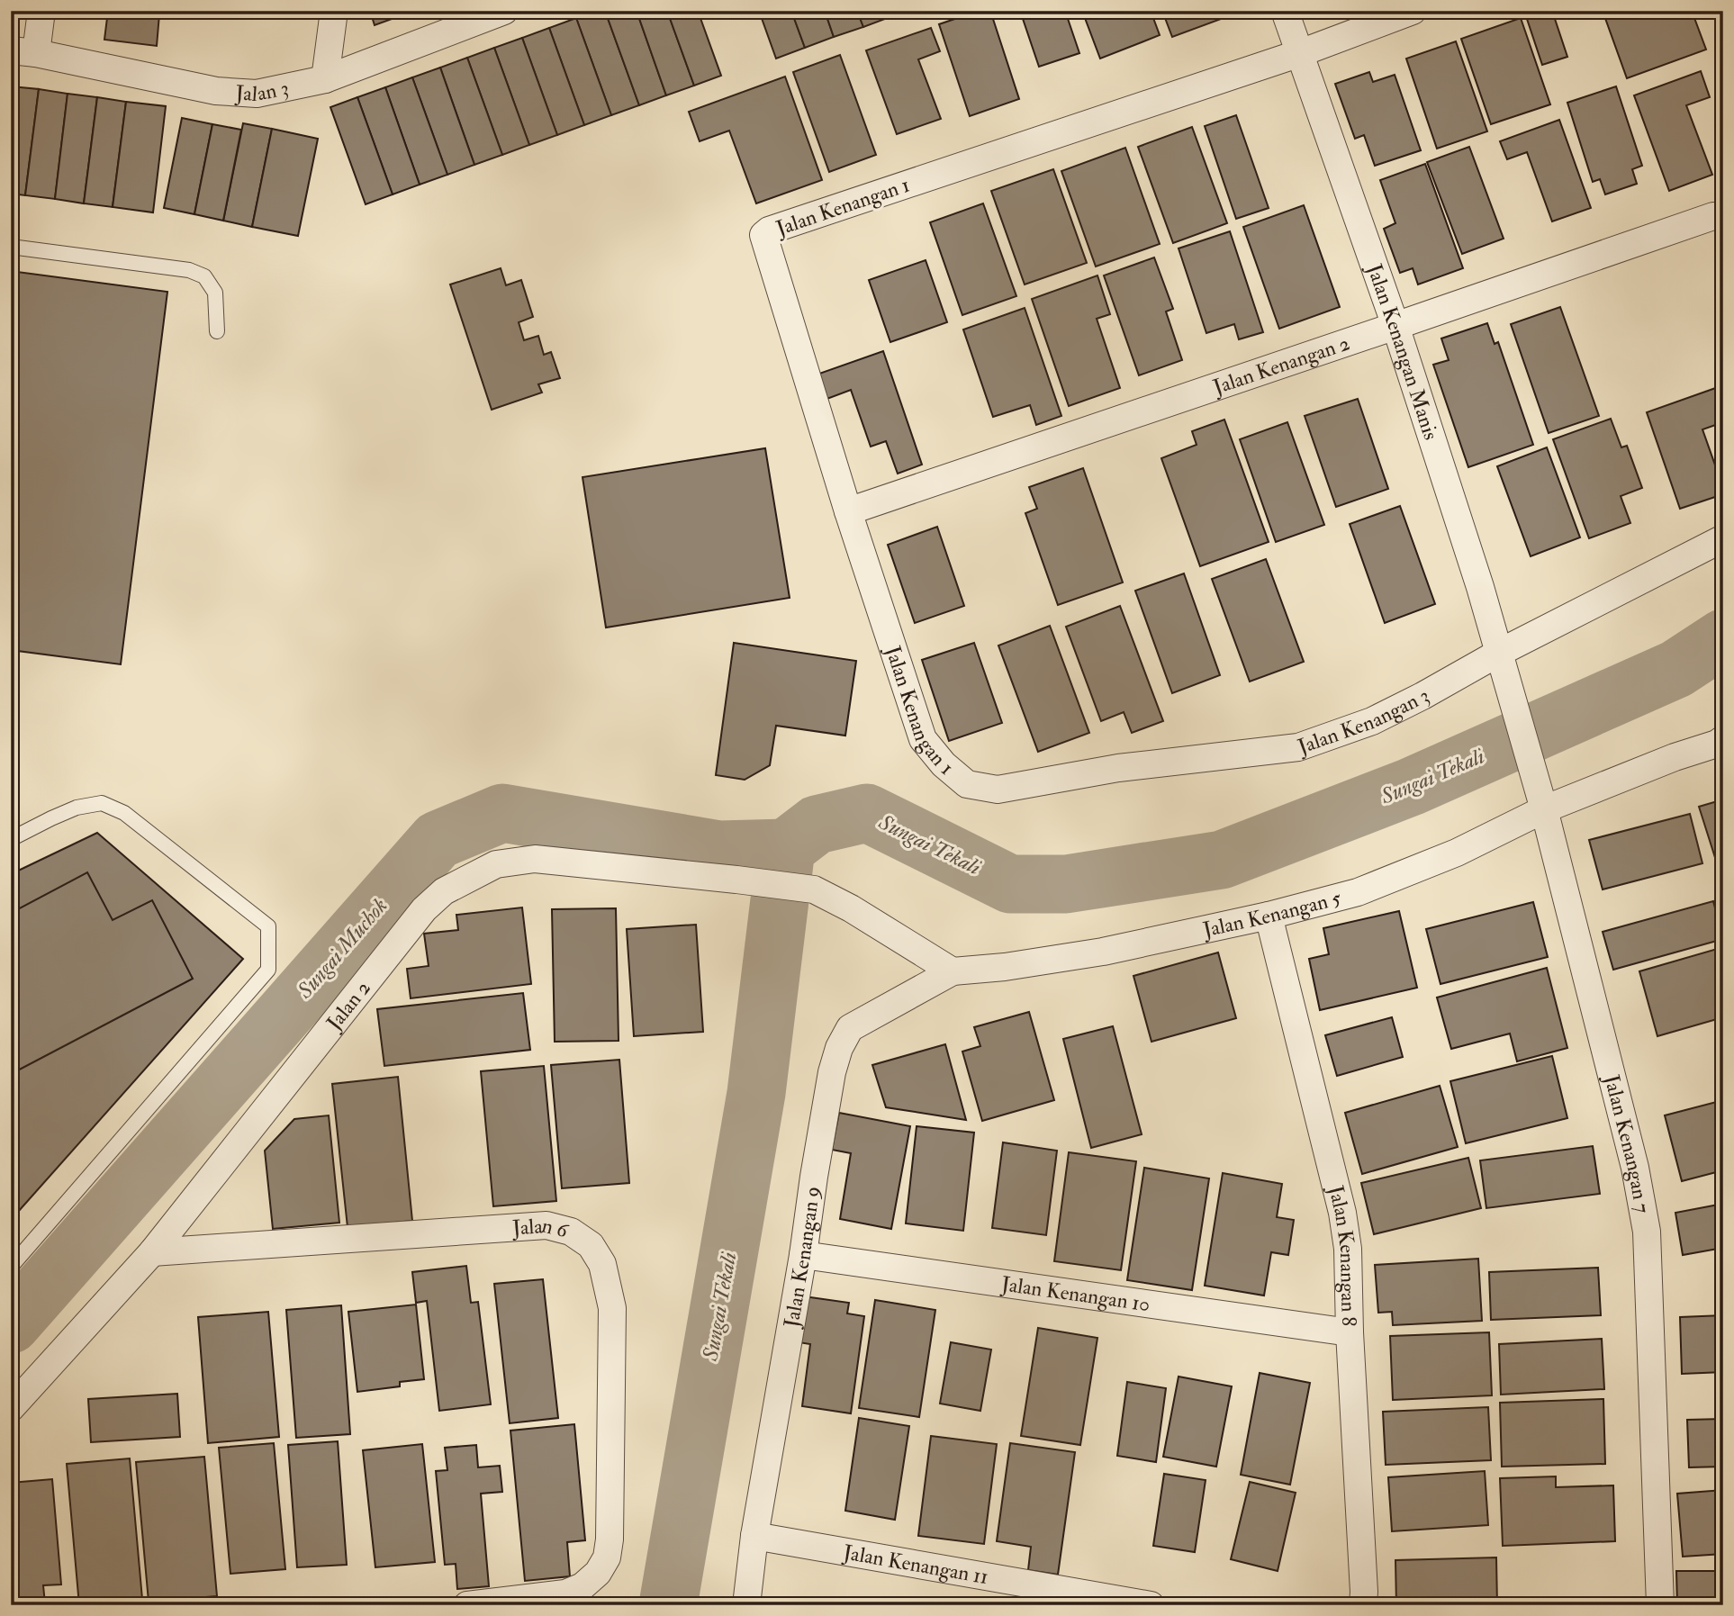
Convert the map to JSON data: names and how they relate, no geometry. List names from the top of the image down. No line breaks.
{"streets":{"street":["Jalan 3","Jalan Kenangan 1","Jalan Kenangan Manis","Jalan Kenangan 2","Jalan Kenangan 3","Jalan Kenangan 5","Jalan 2","Jalan Kenangan 7","Jalan 6","Jalan Kenangan 9","Jalan Kenangan 8","Jalan Kenangan 10","Jalan Kenangan 11"]},"crossings":[["Jalan Kenangan 1","Jalan Kenangan Manis"],["Jalan Kenangan 1","Jalan Kenangan 2"],["Jalan Kenangan 1","Jalan Kenangan 3"],["Jalan Kenangan Manis","Jalan Kenangan 2"],["Jalan Kenangan Manis","Jalan Kenangan 3"],["Jalan Kenangan Manis","Jalan Kenangan 7"],["Jalan Kenangan 5","Jalan 2"],["Jalan Kenangan 5","Jalan Kenangan 7"],["Jalan Kenangan 5","Jalan Kenangan 9"],["Jalan Kenangan 5","Jalan Kenangan 8"],["Jalan 2","Jalan 6"],["Jalan 2","Jalan Kenangan 9"],["Jalan Kenangan 9","Jalan Kenangan 10"],["Jalan Kenangan 9","Jalan Kenangan 11"],["Jalan Kenangan 8","Jalan Kenangan 10"]],"water":["Sungai Tekali","Sungai Muchok"]}
